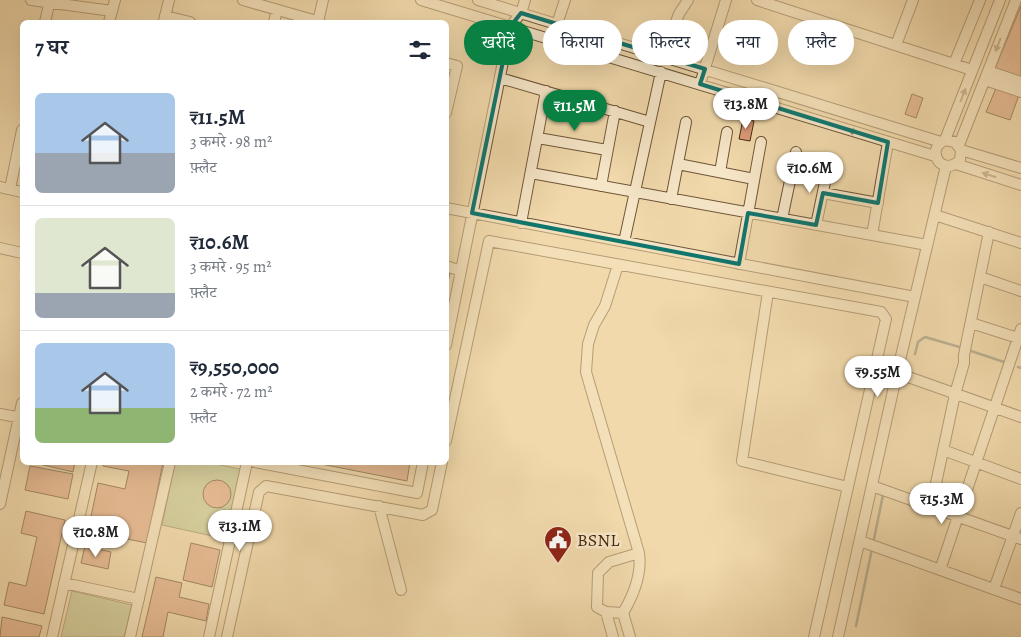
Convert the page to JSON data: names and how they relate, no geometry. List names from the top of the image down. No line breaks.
{"places":{"public building":["BSNL"]},"page":{"chip":["खरीदें","किराया","फ़िल्टर","नया","फ़्लैट"],"heading":"7 घर","list":[{"name":"₹11.5M","note":"3 कमरे · 98 m² · फ़्लैट"},{"name":"₹10.6M","note":"3 कमरे · 95 m² · फ़्लैट"},{"name":"₹9,550,000","note":"2 कमरे · 72 m² · फ़्लैट"}],"price":["₹13.8M","₹11.5M","₹10.6M","₹9.55M","₹15.3M","₹13.1M","₹10.8M"]}}
